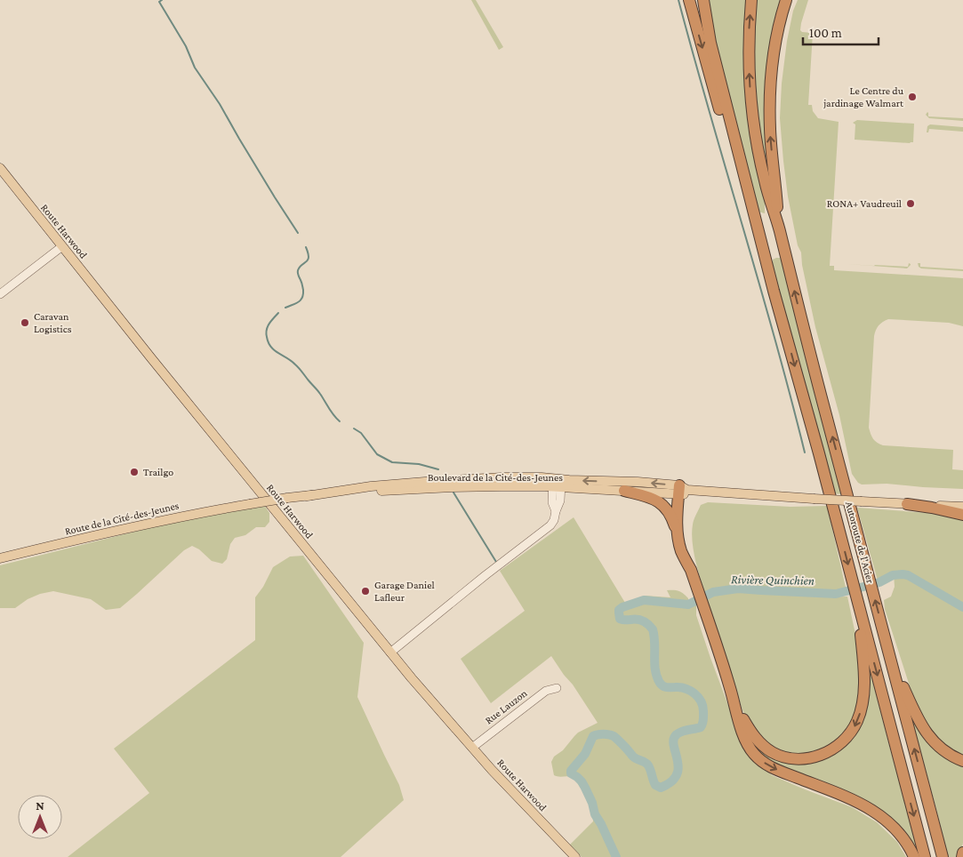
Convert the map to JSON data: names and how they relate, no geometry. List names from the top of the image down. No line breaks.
{"streets":{"highway":["Autoroute de l'Acier"],"main road":["Route Harwood","Boulevard de la Cité-des-Jeunes","Route de la Cité-des-Jeunes"],"street":["Rue Lauzon"]},"crossings":[["Route Harwood","Rue Lauzon"],["Boulevard de la Cité-des-Jeunes","Route de la Cité-des-Jeunes"]],"water":["Rivière Quinchien"],"places":["Le Centre du jardinage Walmart","RONA+ Vaudreuil","Caravan Logistics","Trailgo","Garage Daniel Lafleur"],"scale_bar":"100 m","north":"top"}
